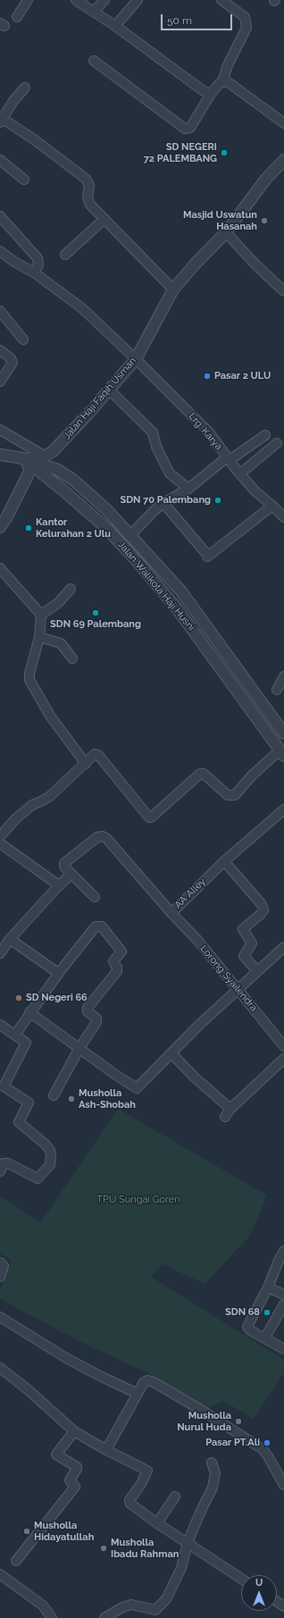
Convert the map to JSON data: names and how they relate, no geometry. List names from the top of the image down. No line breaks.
{"streets":{"street":["Jalan Haji Faqih Usman","Lrg. Karya","Jalan Walikota Haji Husni","AA Alley","Lorong Syailendra"]},"crossings":[["Jalan Haji Faqih Usman","Lrg. Karya"],["Jalan Haji Faqih Usman","Jalan Walikota Haji Husni"],["AA Alley","Lorong Syailendra"]],"parks":["TPU Sungai Goren"],"places":["SD NEGERI 72 PALEMBANG","Masjid Uswatun Hasanah","Pasar 2 ULU","SDN 70 Palembang","Kantor Kelurahan 2 Ulu","SDN 69 Palembang","SD Negeri 66","Musholla Ash-Shobah","SDN 68","Musholla Nurul Huda","Pasar PT.Ali","Musholla Hidayatullah","Musholla Ibadu Rahman"],"scale_bar":"50 m","north":"top"}
